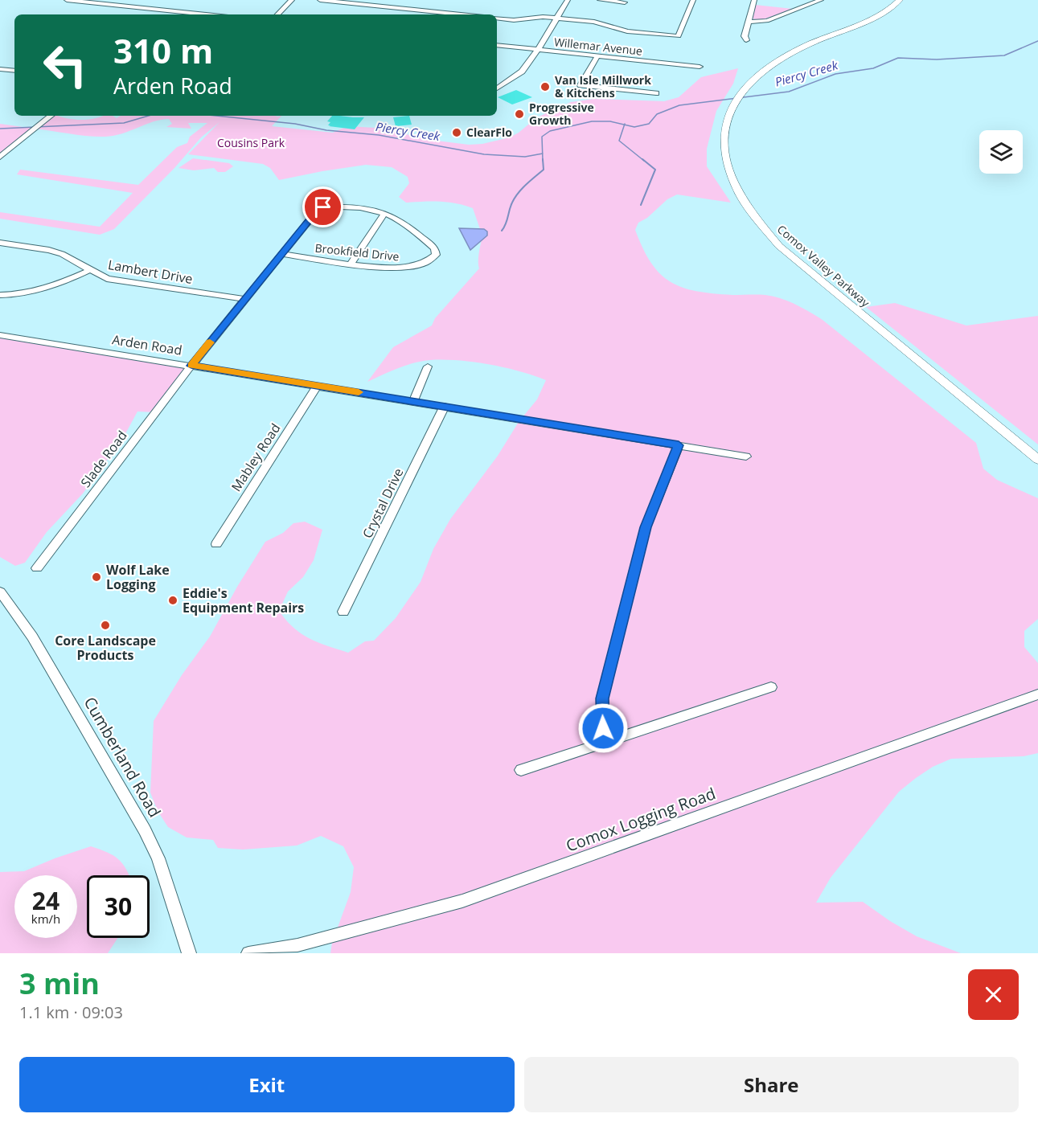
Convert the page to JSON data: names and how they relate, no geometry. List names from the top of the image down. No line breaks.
{"streets":{"main road":["Comox Valley Parkway"],"street":["Willemar Avenue","Brookfield Drive","Lambert Drive","Arden Road","Mabley Road","Slade Road","Crystal Drive","Cumberland Road","Comox Logging Road"]},"crossings":[["Brookfield Drive","Lambert Drive"],["Brookfield Drive","Arden Road"],["Brookfield Drive","Slade Road"],["Arden Road","Mabley Road"],["Arden Road","Slade Road"],["Arden Road","Crystal Drive"]],"water":["Piercy Creek"],"parks":["Cousins Park"],"places":["Van Isle Millwork & Kitchens","Progressive Growth","ClearFlo","Wolf Lake Logging","Eddie's Equipment Repairs","Core Landscape Products"],"page":{"turn":["310 m","Arden Road"],"speed":"24 km/h","limit":"30","heading":["3 min","1.1 km · 09:03"],"buttons":["Exit","Share"]}}
